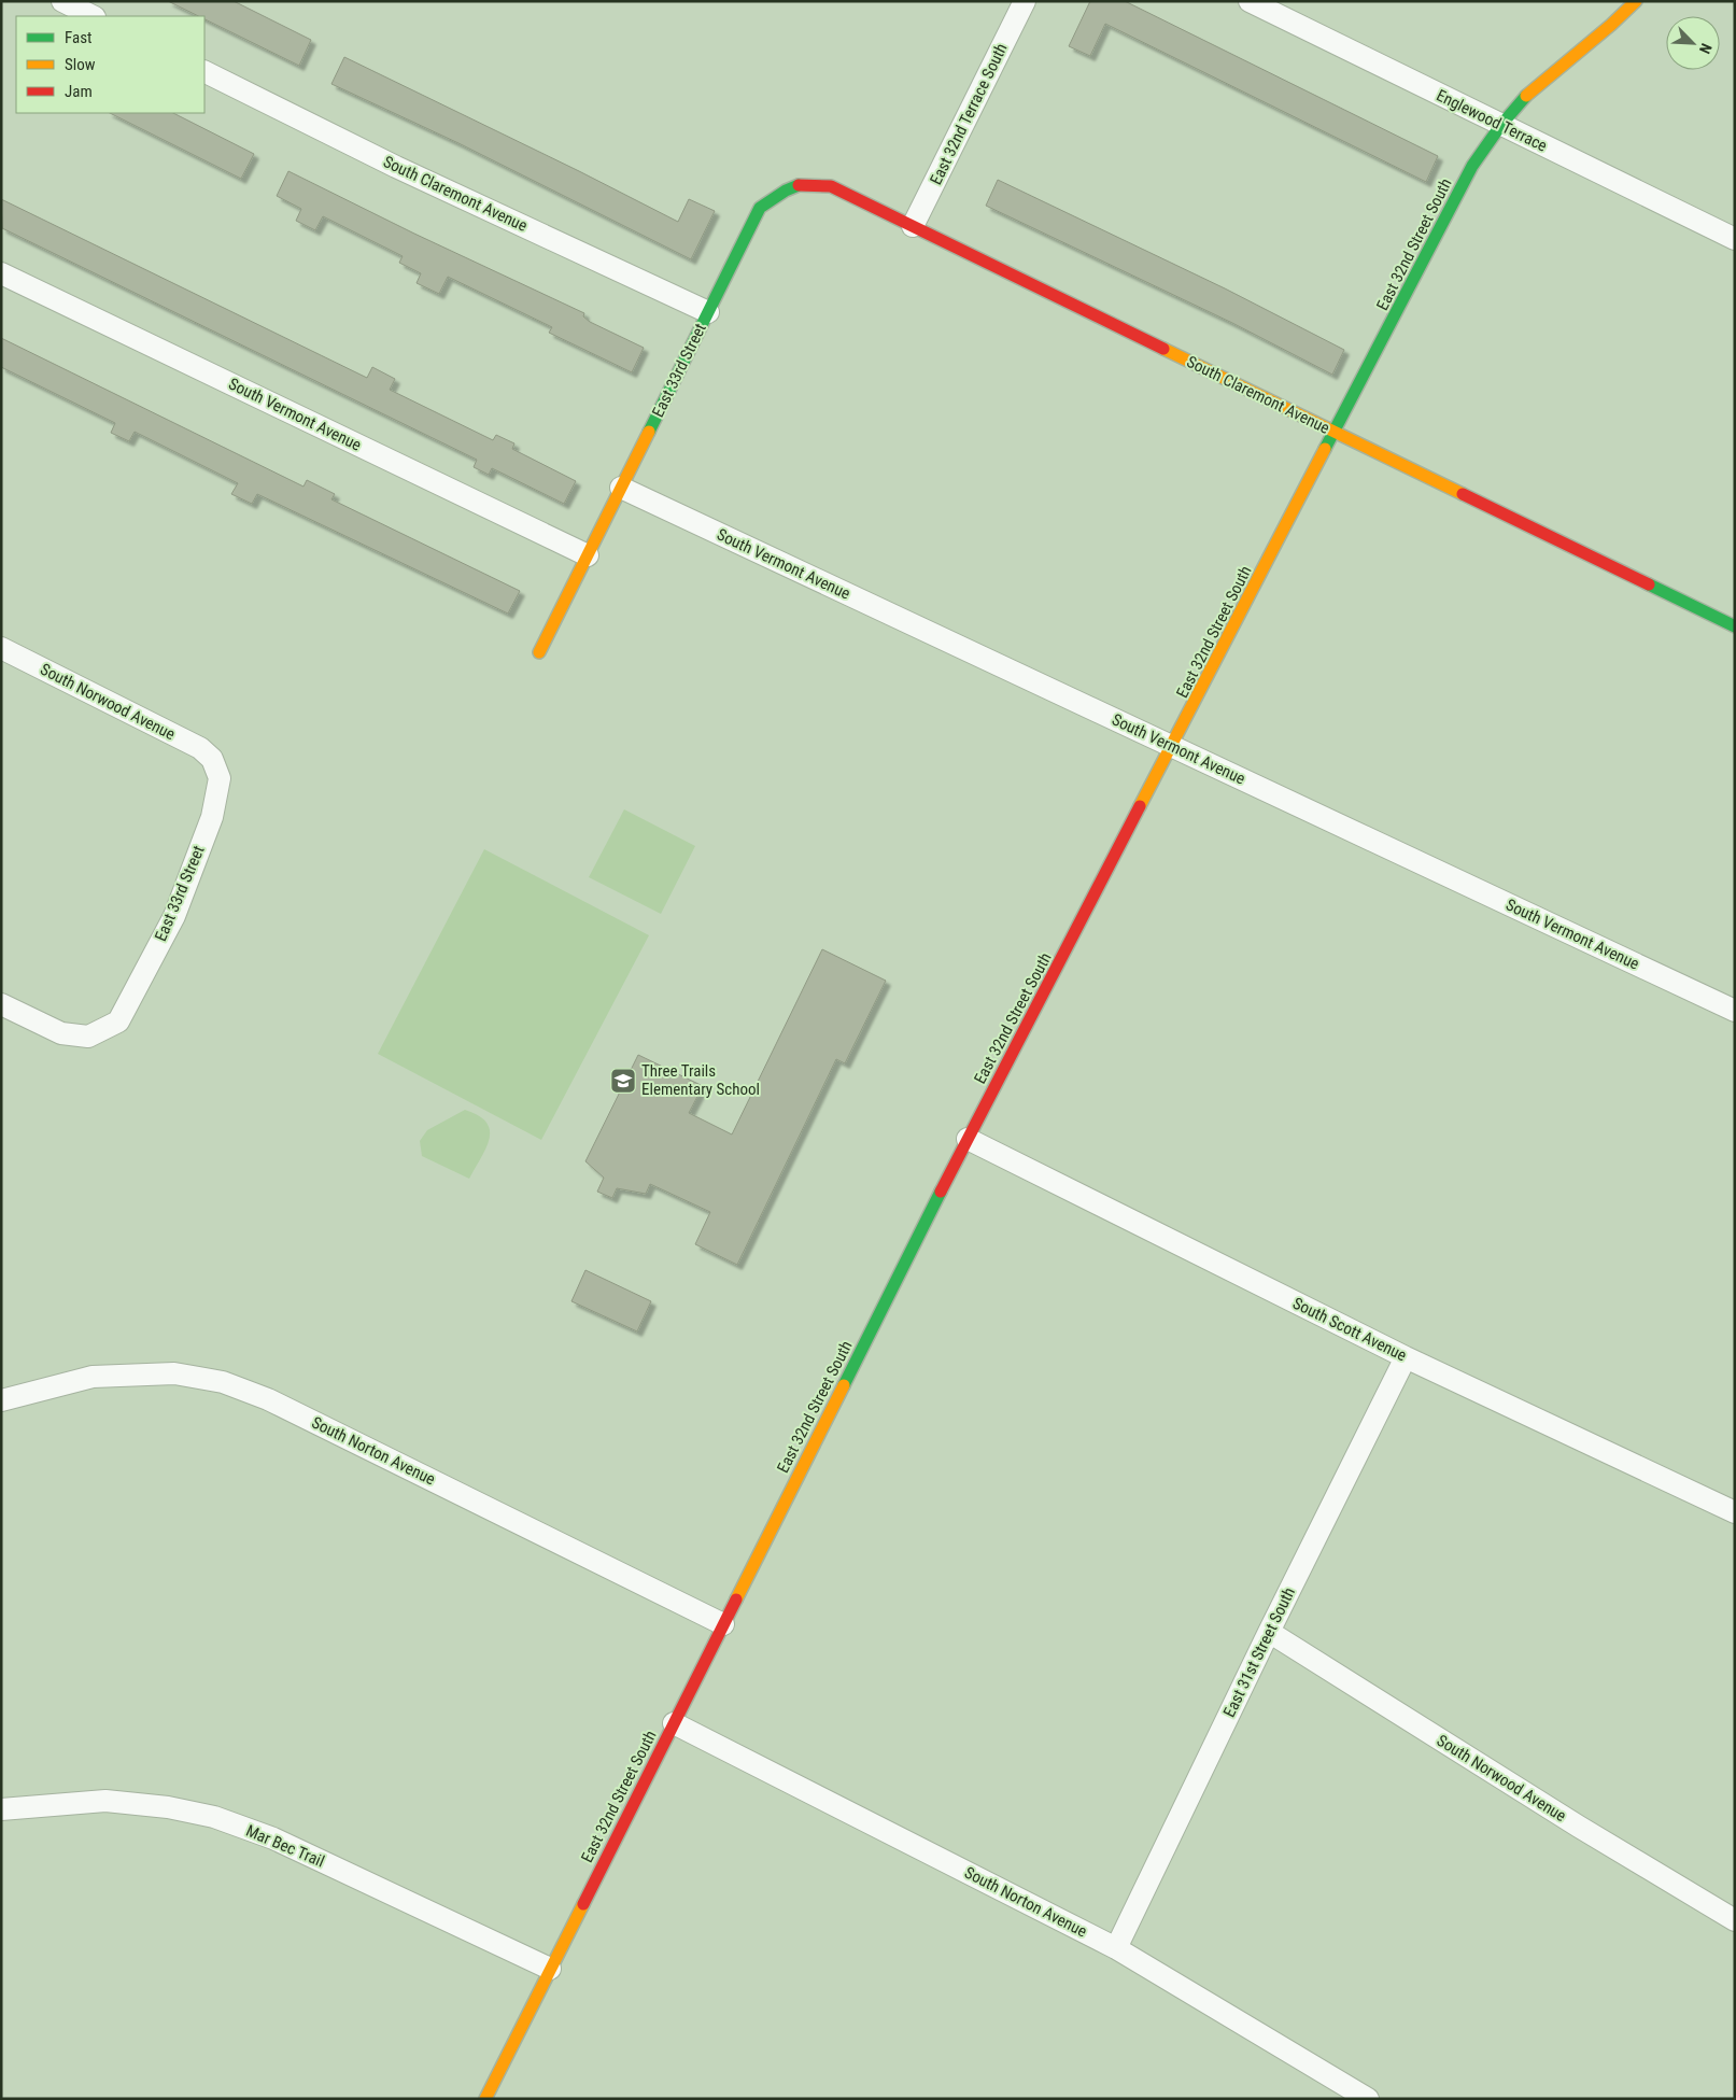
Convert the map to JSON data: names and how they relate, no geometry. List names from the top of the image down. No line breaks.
{"streets":{"street":["East 32nd Terrace South","Englewood Terrace","South Claremont Avenue","East 32nd Street South","East 33rd Street","South Vermont Avenue","South Norwood Avenue","South Scott Avenue","South Norton Avenue","East 31st Street South","Mar Bec Trail"]},"crossings":[["East 32nd Terrace South","South Claremont Avenue"],["Englewood Terrace","East 32nd Street South"],["South Claremont Avenue","East 32nd Street South"],["South Claremont Avenue","East 33rd Street"],["East 32nd Street South","South Vermont Avenue"],["East 32nd Street South","South Scott Avenue"],["East 32nd Street South","South Norton Avenue"],["East 32nd Street South","Mar Bec Trail"],["East 33rd Street","South Vermont Avenue"],["East 33rd Street","South Norwood Avenue"],["South Norwood Avenue","East 31st Street South"],["South Scott Avenue","East 31st Street South"],["South Norton Avenue","East 31st Street South"]],"places":{"school or university":["Three Trails Elementary School"]},"legend":["Fast","Slow","Jam"],"north":"bottom right"}
